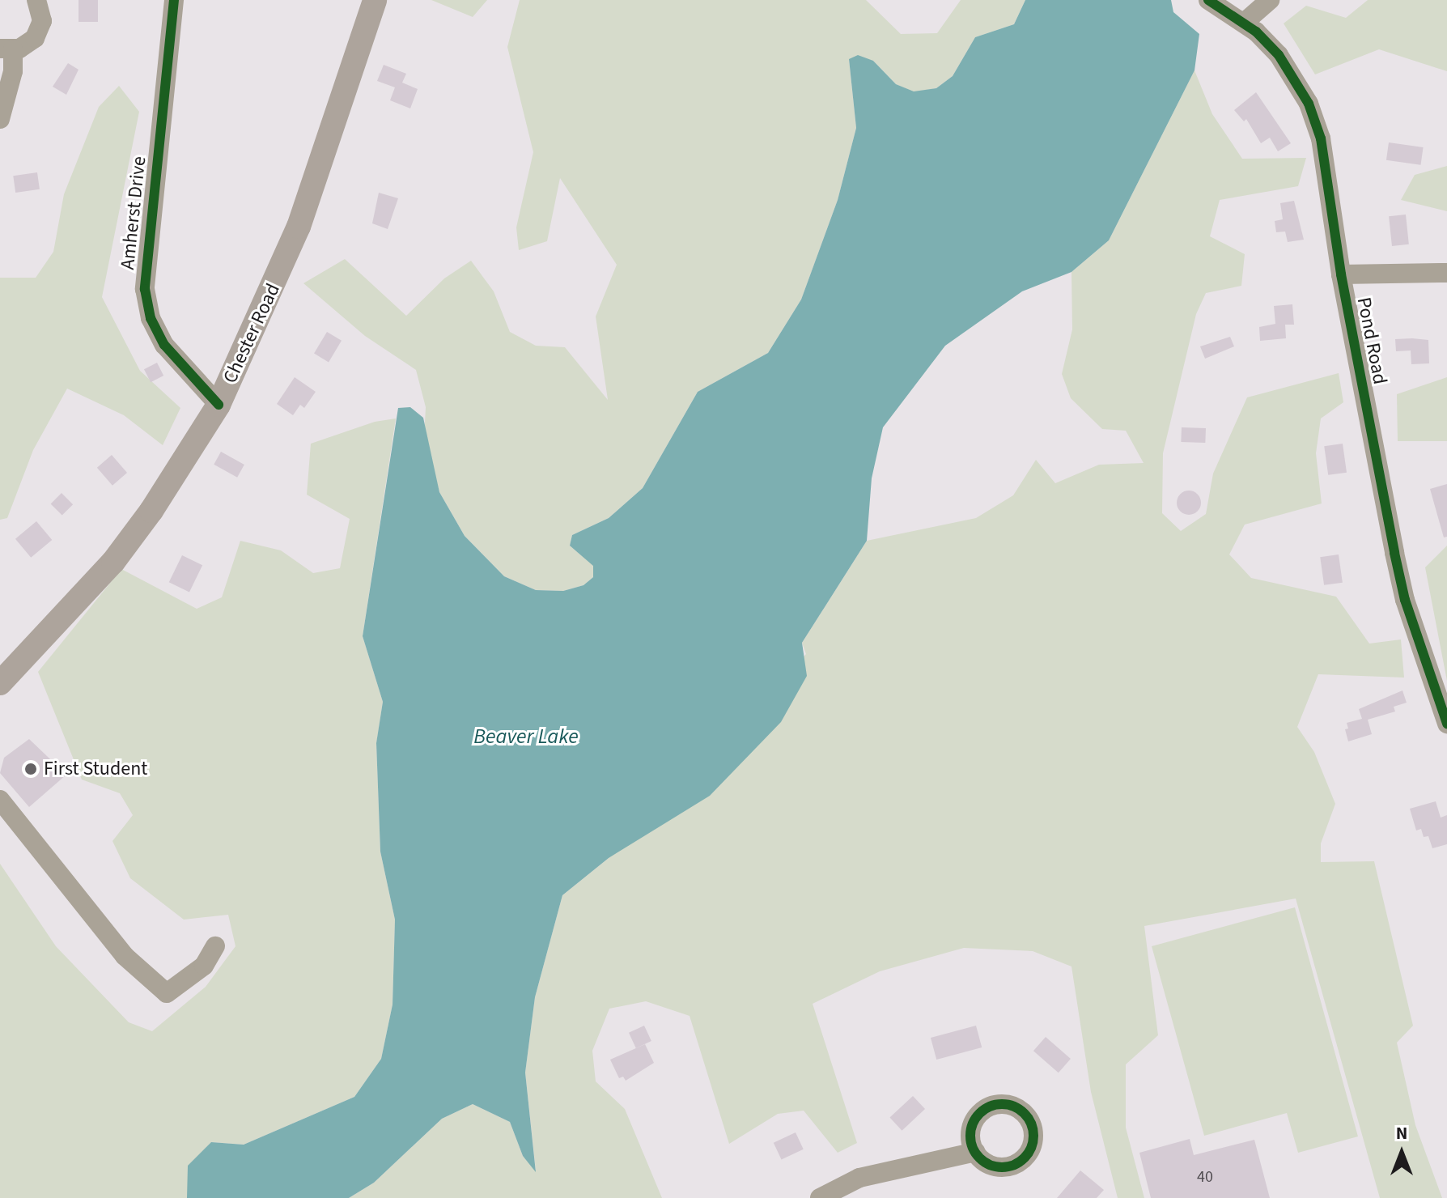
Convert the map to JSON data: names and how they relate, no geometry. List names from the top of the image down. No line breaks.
{"streets":{"main road":["Chester Road"],"street":["Amherst Drive","Pond Road"]},"crossings":[["Amherst Drive","Chester Road"]],"water":["Beaver Lake"],"places":["First Student"],"house_numbers":["40"],"north":"top"}
